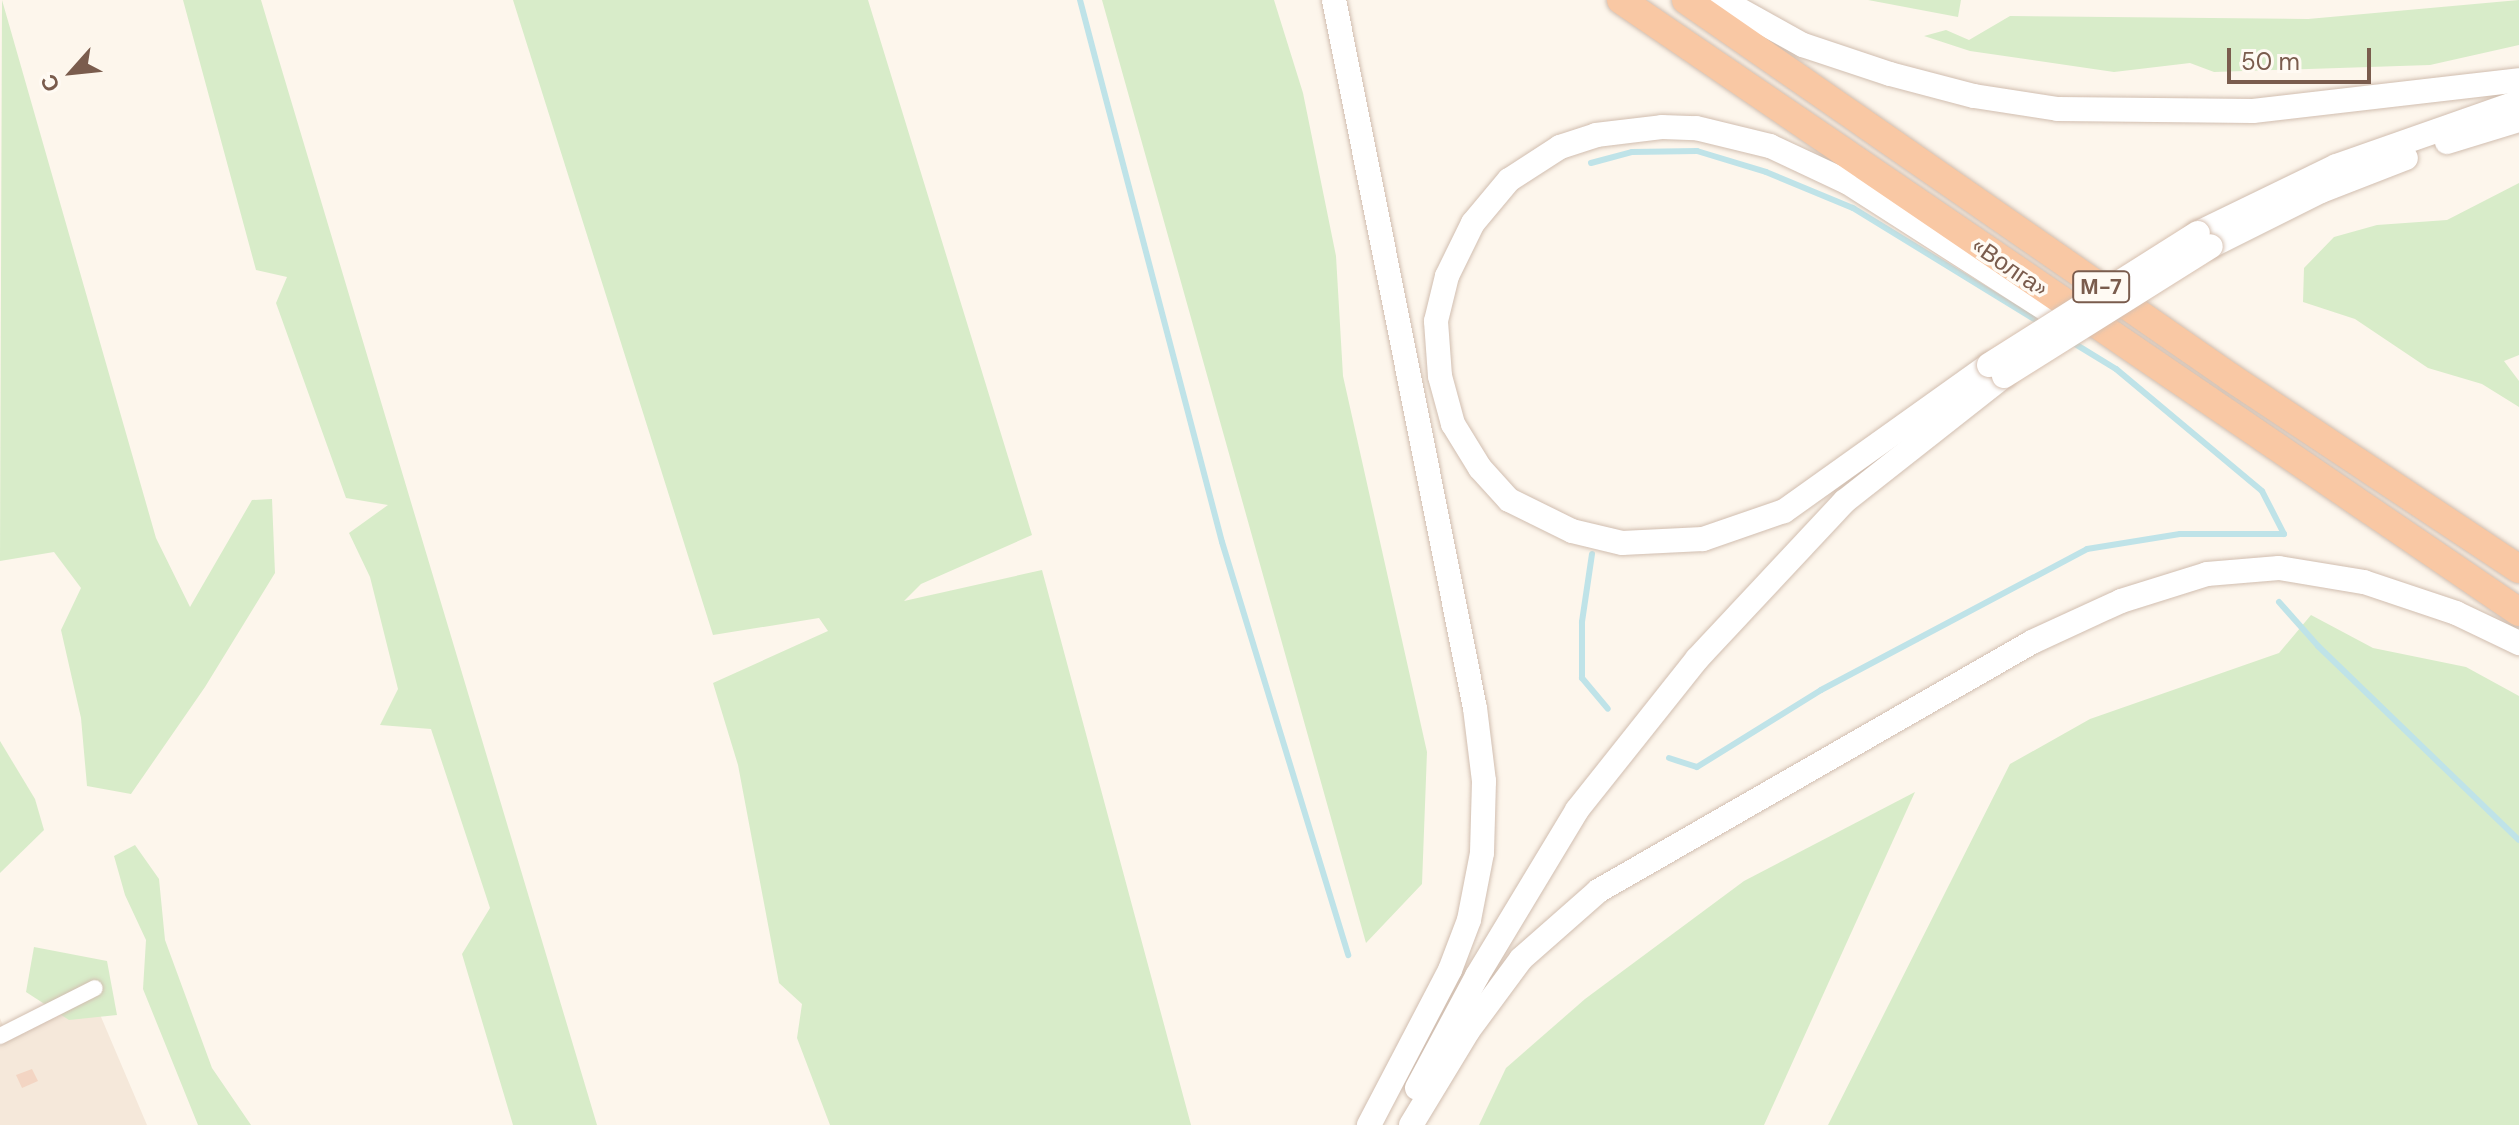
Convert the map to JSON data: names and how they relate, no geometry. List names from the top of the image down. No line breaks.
{"streets":{"highway":["«Волга»","М-7"]},"scale_bar":"50 m","north":"bottom left"}
